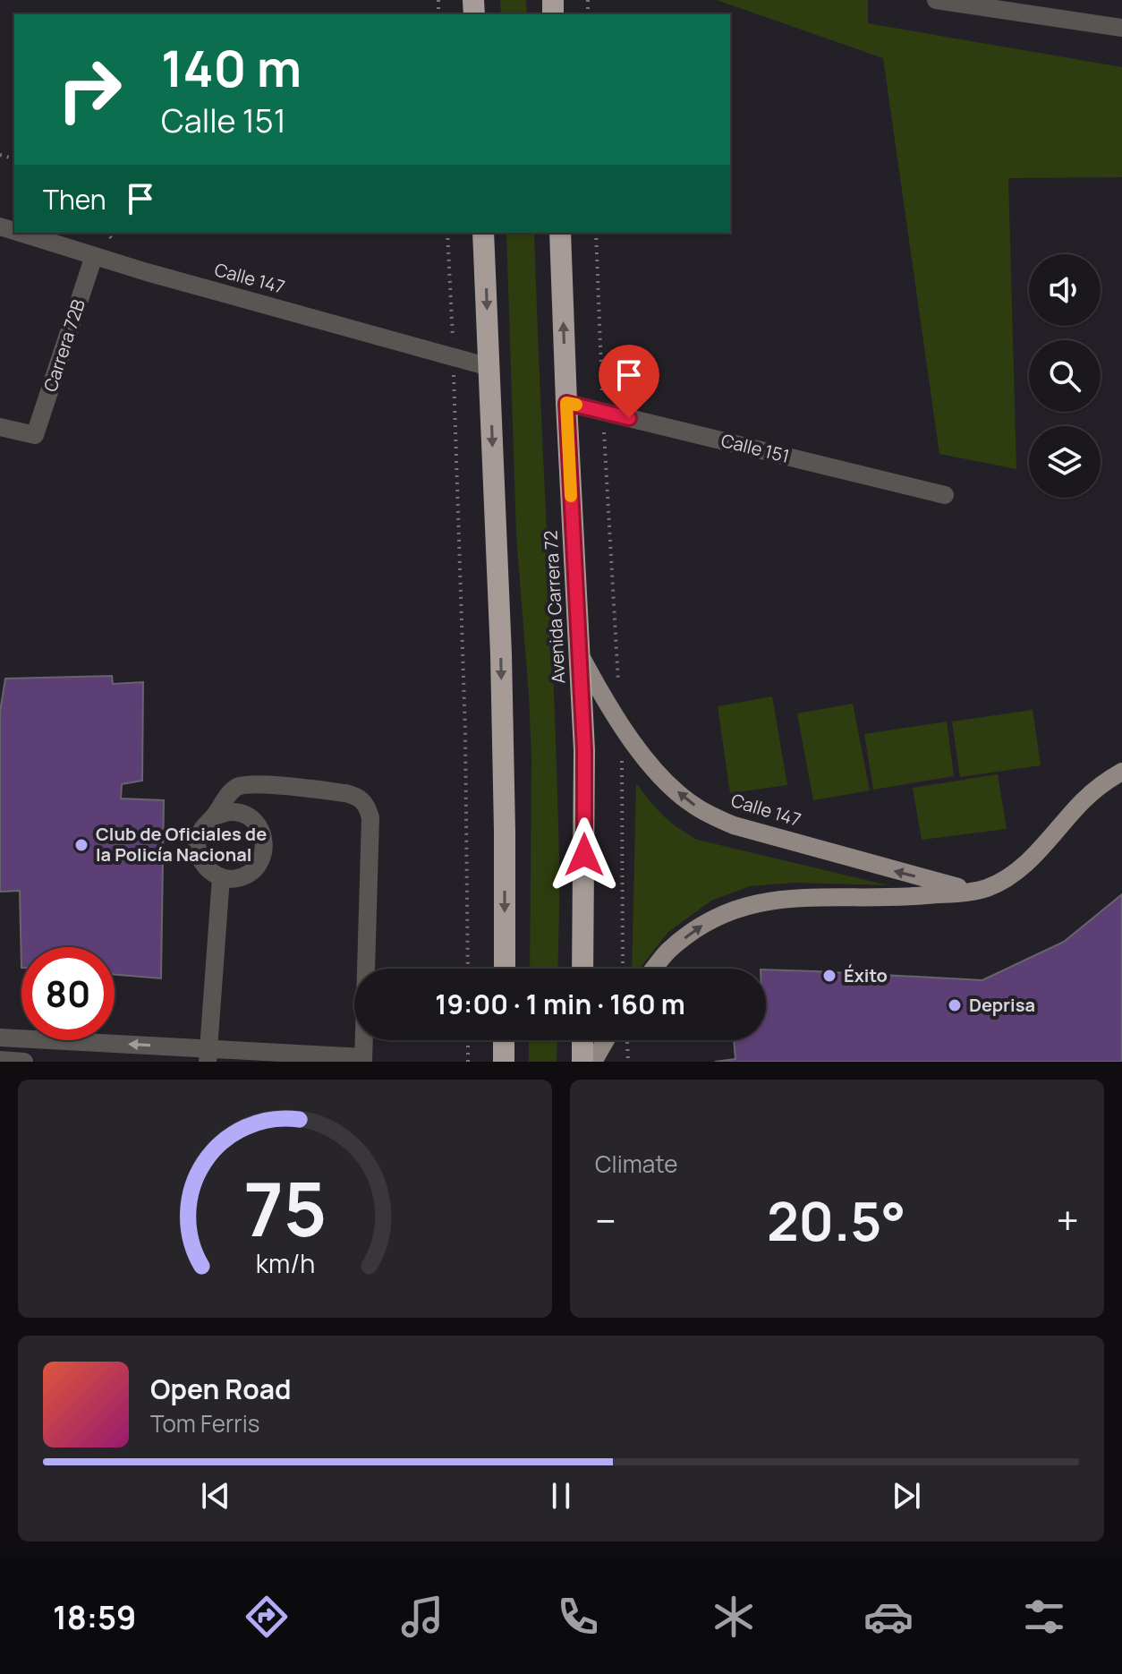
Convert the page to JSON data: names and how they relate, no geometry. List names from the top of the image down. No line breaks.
{"streets":{"highway":["Avenida Carrera 72"],"main road":["Calle 147"],"street":["Carrera 72B","Calle 151"]},"crossings":[["Calle 147","Carrera 72B"],["Calle 147","Avenida Carrera 72"],["Calle 151","Avenida Carrera 72"]],"one_way":["Calle 147"],"places":["Club de Oficiales de la Policía Nacional","Éxito","Deprisa"],"page":{"turn":["140 m","Calle 151"],"then":"Then","limit":"80","trip":"19:00 · 1 min · 160 m","tile":"Climate","heat":["−","20.5°","+"],"song":["Open Road","Tom Ferris"],"tabs":"18:59","gauge":["75","km/h"]}}
